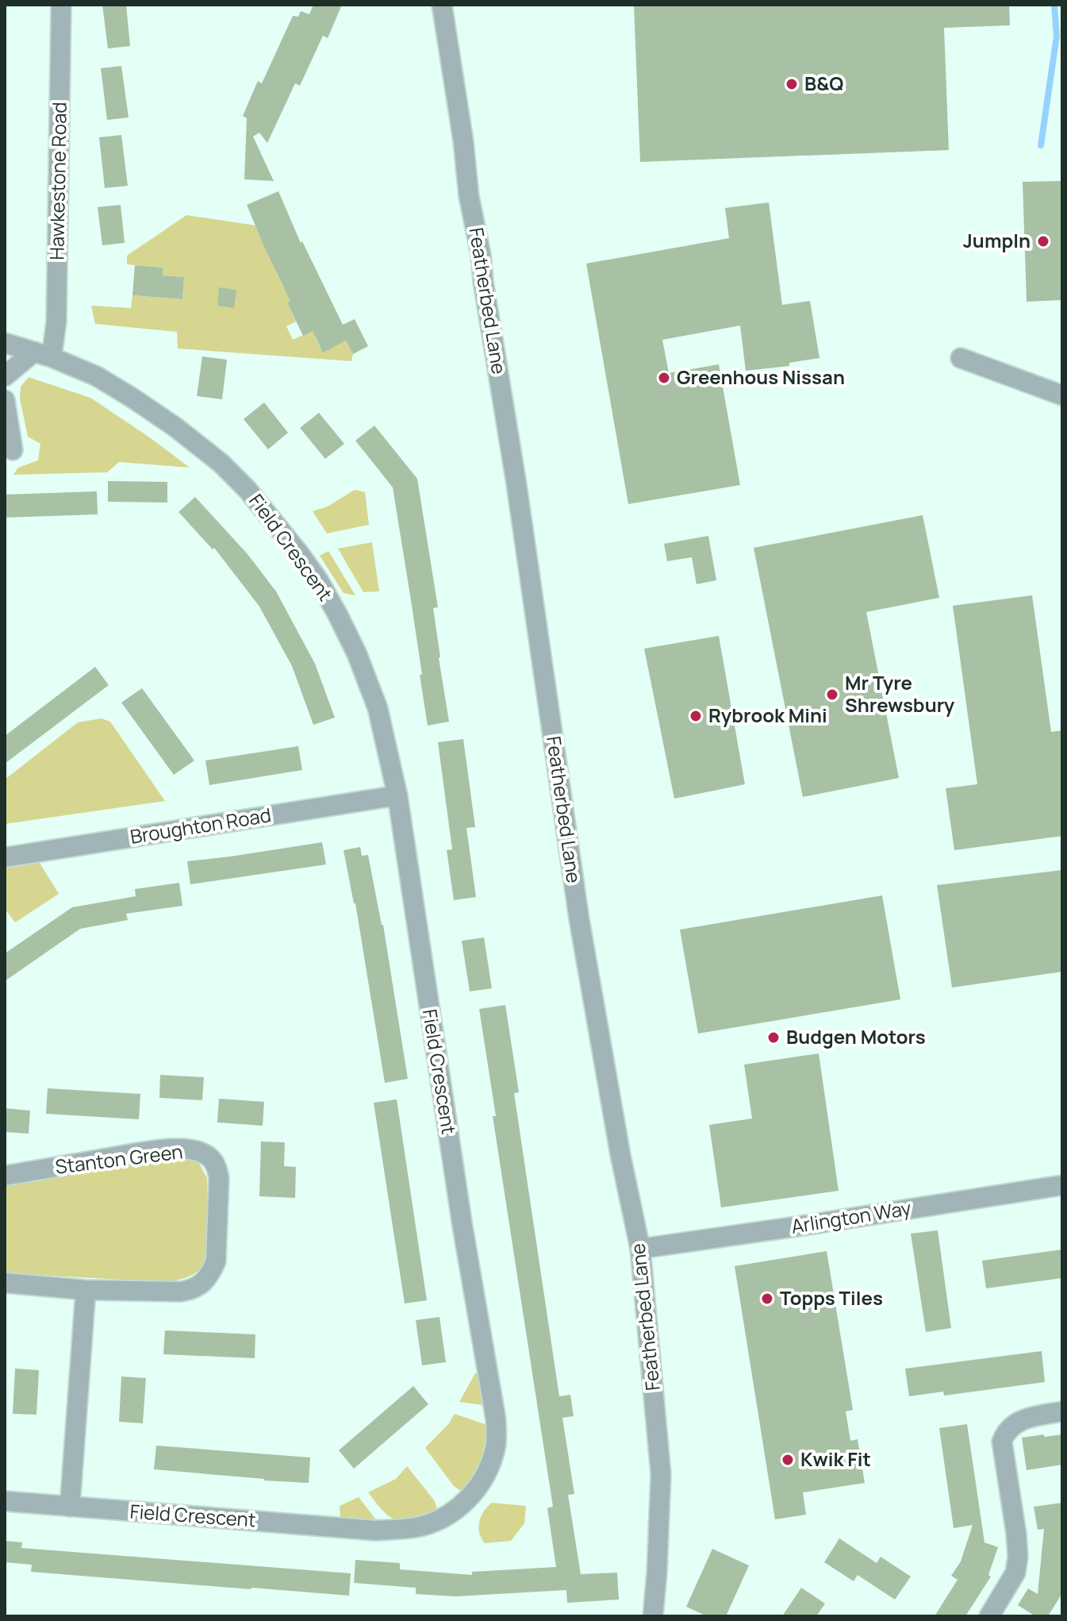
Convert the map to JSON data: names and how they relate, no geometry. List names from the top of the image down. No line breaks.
{"streets":{"street":["Hawkestone Road","Featherbed Lane","Field Crescent","Broughton Road","Stanton Green","Arlington Way"]},"crossings":[["Hawkestone Road","Field Crescent"],["Featherbed Lane","Arlington Way"],["Field Crescent","Broughton Road"]],"places":["B&Q","JumpIn","Greenhous Nissan","Mr Tyre Shrewsbury","Rybrook Mini","Budgen Motors","Topps Tiles","Kwik Fit"]}
